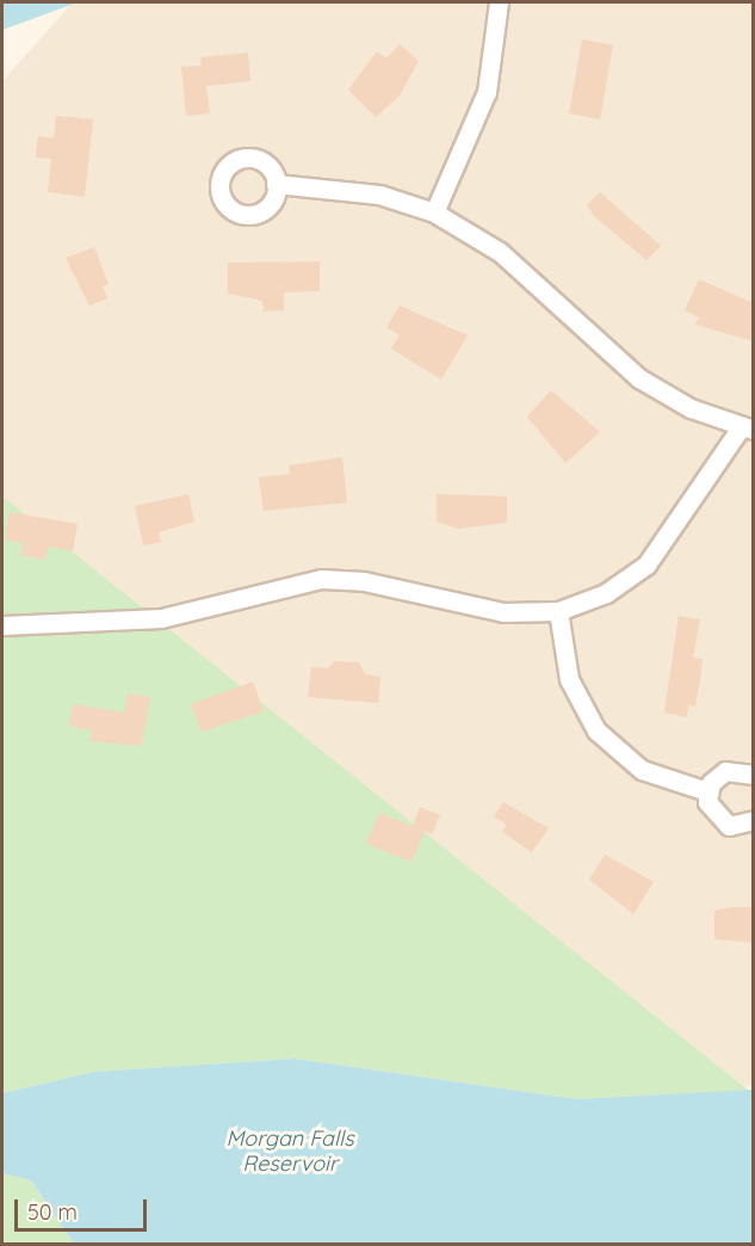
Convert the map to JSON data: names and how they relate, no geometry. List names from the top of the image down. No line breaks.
{"water":["Morgan Falls Reservoir"],"scale_bar":"50 m"}
